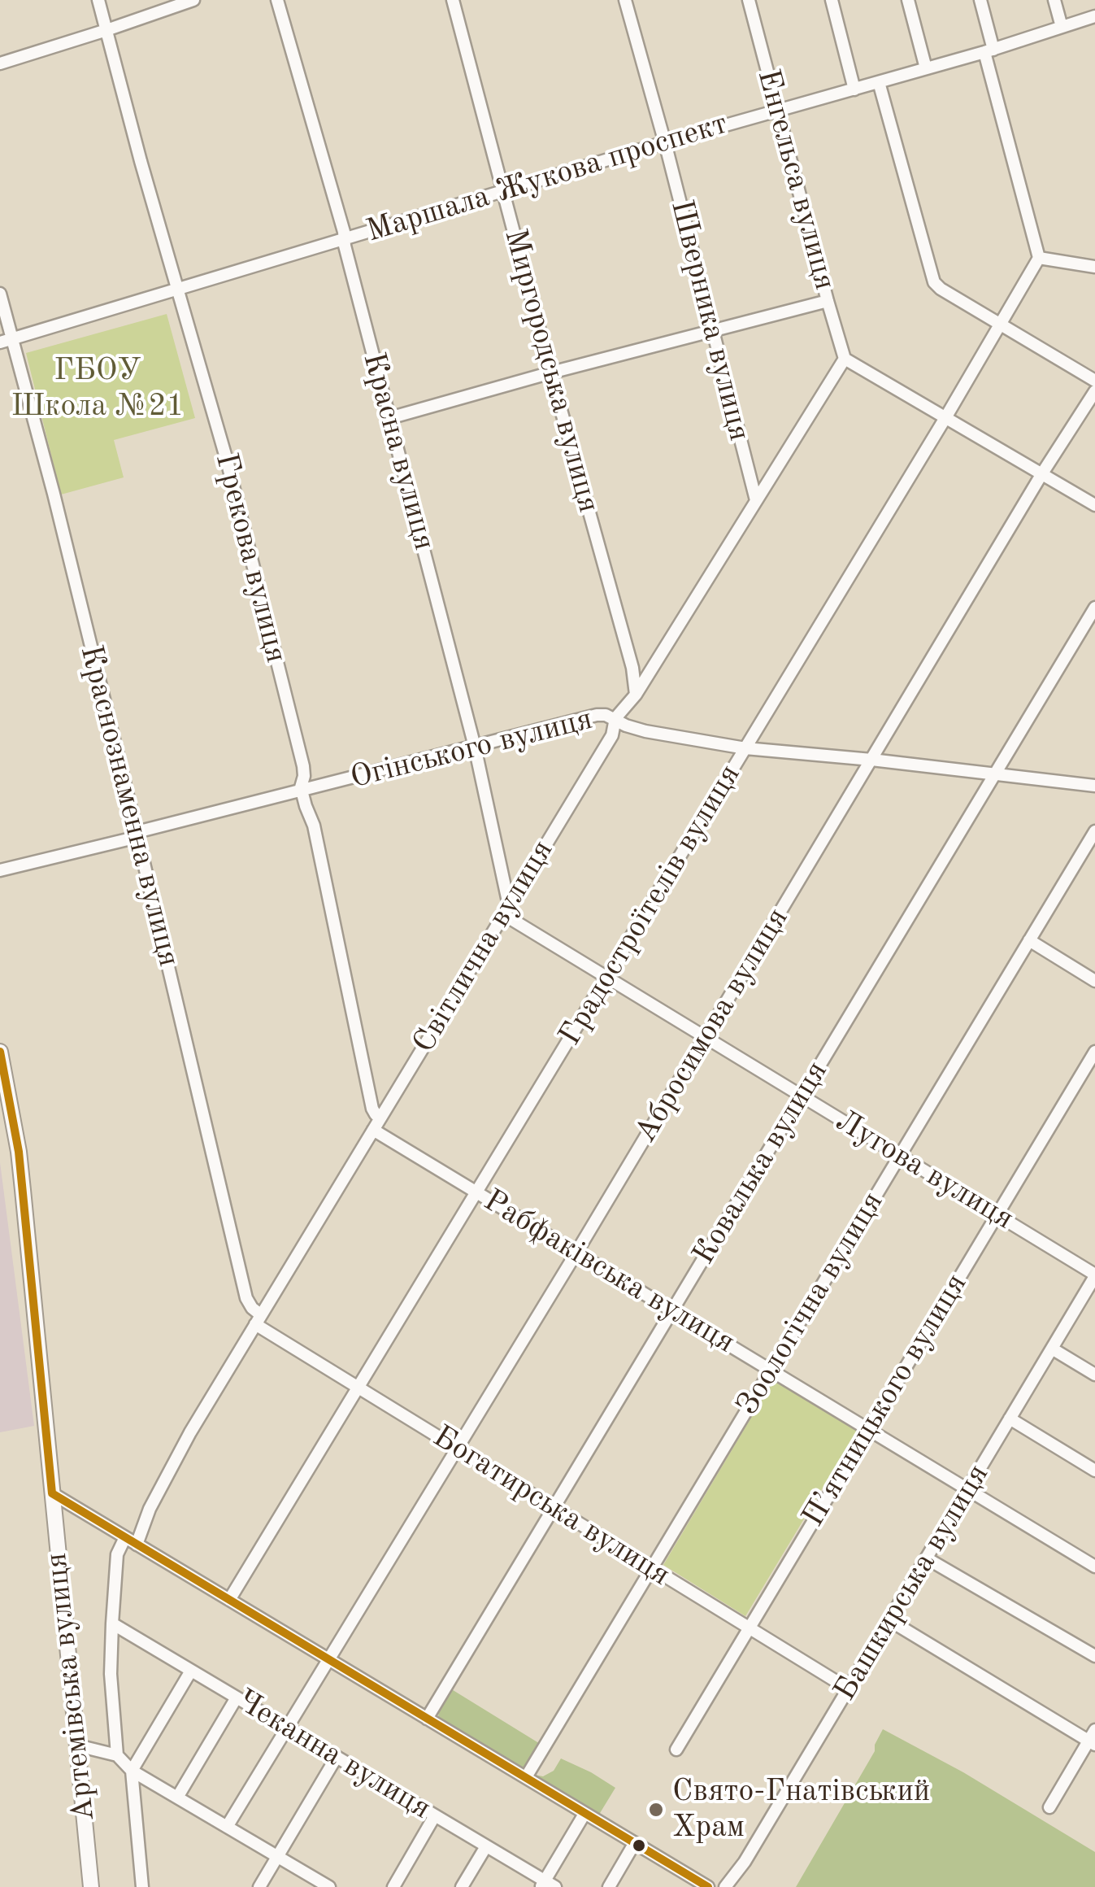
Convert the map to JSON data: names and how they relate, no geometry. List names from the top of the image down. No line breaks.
{"streets":{"main road":["Артемівська вулиця"],"street":["Маршала Жукова проспект","Енгельса вулиця","Шверника вулиця","Миргородська вулиця","Красна вулиця","Грекова вулиця","Огінського вулиця","Краснознаменна вулиця","Градостроїтелiв вулиця","Світлична вулиця","Абросимова вулиця","Ковалька вулиця","Лугова вулиця","Рабфаківська вулиця","Зоологічна вулиця","П’ятницького вулиця","Богатирська вулиця","Башкирська вулиця","Чеканна вулиця"]},"crossings":[["Маршала Жукова проспект","Енгельса вулиця"],["Маршала Жукова проспект","Шверника вулиця"],["Маршала Жукова проспект","Миргородська вулиця"],["Маршала Жукова проспект","Красна вулиця"],["Маршала Жукова проспект","Грекова вулиця"],["Маршала Жукова проспект","Краснознаменна вулиця"],["Енгельса вулиця","Світлична вулиця"],["Шверника вулиця","Світлична вулиця"],["Миргородська вулиця","Світлична вулиця"],["Красна вулиця","Огінського вулиця"],["Красна вулиця","Світлична вулиця"],["Красна вулиця","Лугова вулиця"],["Грекова вулиця","Огінського вулиця"],["Грекова вулиця","Світлична вулиця"],["Огінського вулиця","Краснознаменна вулиця"],["Огінського вулиця","Градостроїтелiв вулиця"],["Огінського вулиця","Світлична вулиця"],["Огінського вулиця","Абросимова вулиця"],["Огінського вулиця","Ковалька вулиця"],["Краснознаменна вулиця","Світлична вулиця"],["Краснознаменна вулиця","Богатирська вулиця"],["Градостроїтелiв вулиця","Лугова вулиця"],["Градостроїтелiв вулиця","Рабфаківська вулиця"],["Градостроїтелiв вулиця","Богатирська вулиця"],["Світлична вулиця","Лугова вулиця"],["Світлична вулиця","Рабфаківська вулиця"],["Світлична вулиця","Богатирська вулиця"],["Абросимова вулиця","Лугова вулиця"],["Абросимова вулиця","Рабфаківська вулиця"],["Абросимова вулиця","Богатирська вулиця"],["Абросимова вулиця","Чеканна вулиця"],["Ковалька вулиця","Лугова вулиця"],["Ковалька вулиця","Рабфаківська вулиця"],["Ковалька вулиця","Богатирська вулиця"],["Лугова вулиця","Зоологічна вулиця"],["Лугова вулиця","П’ятницького вулиця"],["Лугова вулиця","Башкирська вулиця"],["Рабфаківська вулиця","Зоологічна вулиця"],["Рабфаківська вулиця","П’ятницького вулиця"],["Рабфаківська вулиця","Башкирська вулиця"],["Зоологічна вулиця","Богатирська вулиця"],["П’ятницького вулиця","Богатирська вулиця"],["Богатирська вулиця","Башкирська вулиця"],["Артемівська вулиця","Чеканна вулиця"]],"parks":["ГБОУ Школа №21"],"places":["Свято-Гнатівський Храм"]}
